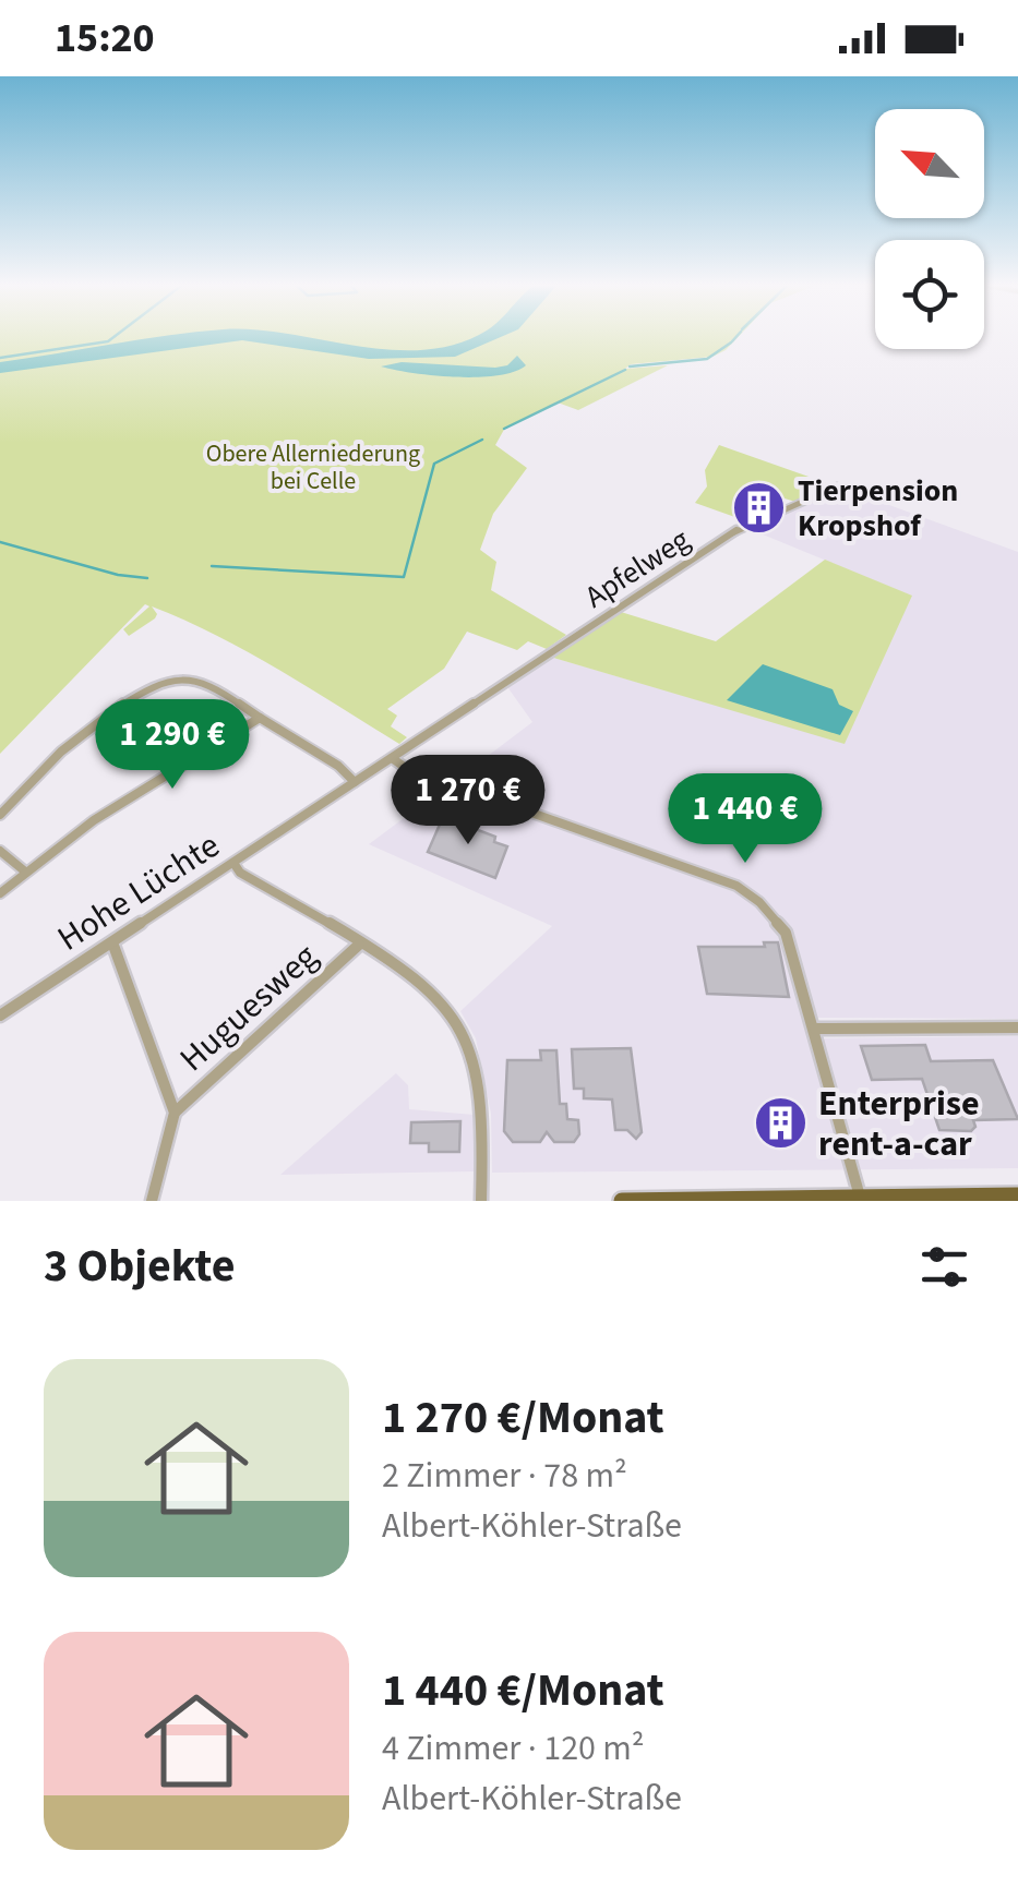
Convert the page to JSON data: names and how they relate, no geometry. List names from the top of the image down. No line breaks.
{"streets":{"street":["Apfelweg","Hohe Lüchte","Huguesweg"]},"crossings":[["Apfelweg","Hohe Lüchte"]],"parks":["Obere Allerniederung bei Celle"],"places":{"building":["Tierpension Kropshof","Enterprise rent-a-car"]},"north":"top left","page":{"status":"15:20","price":["1 290 €","1 270 €","1 440 €"],"heading":"3 Objekte","list":[{"name":"1 270 €/Monat","note":"2 Zimmer · 78 m² · Albert-Köhler-Straße"},{"name":"1 440 €/Monat","note":"4 Zimmer · 120 m² · Albert-Köhler-Straße"}]}}
